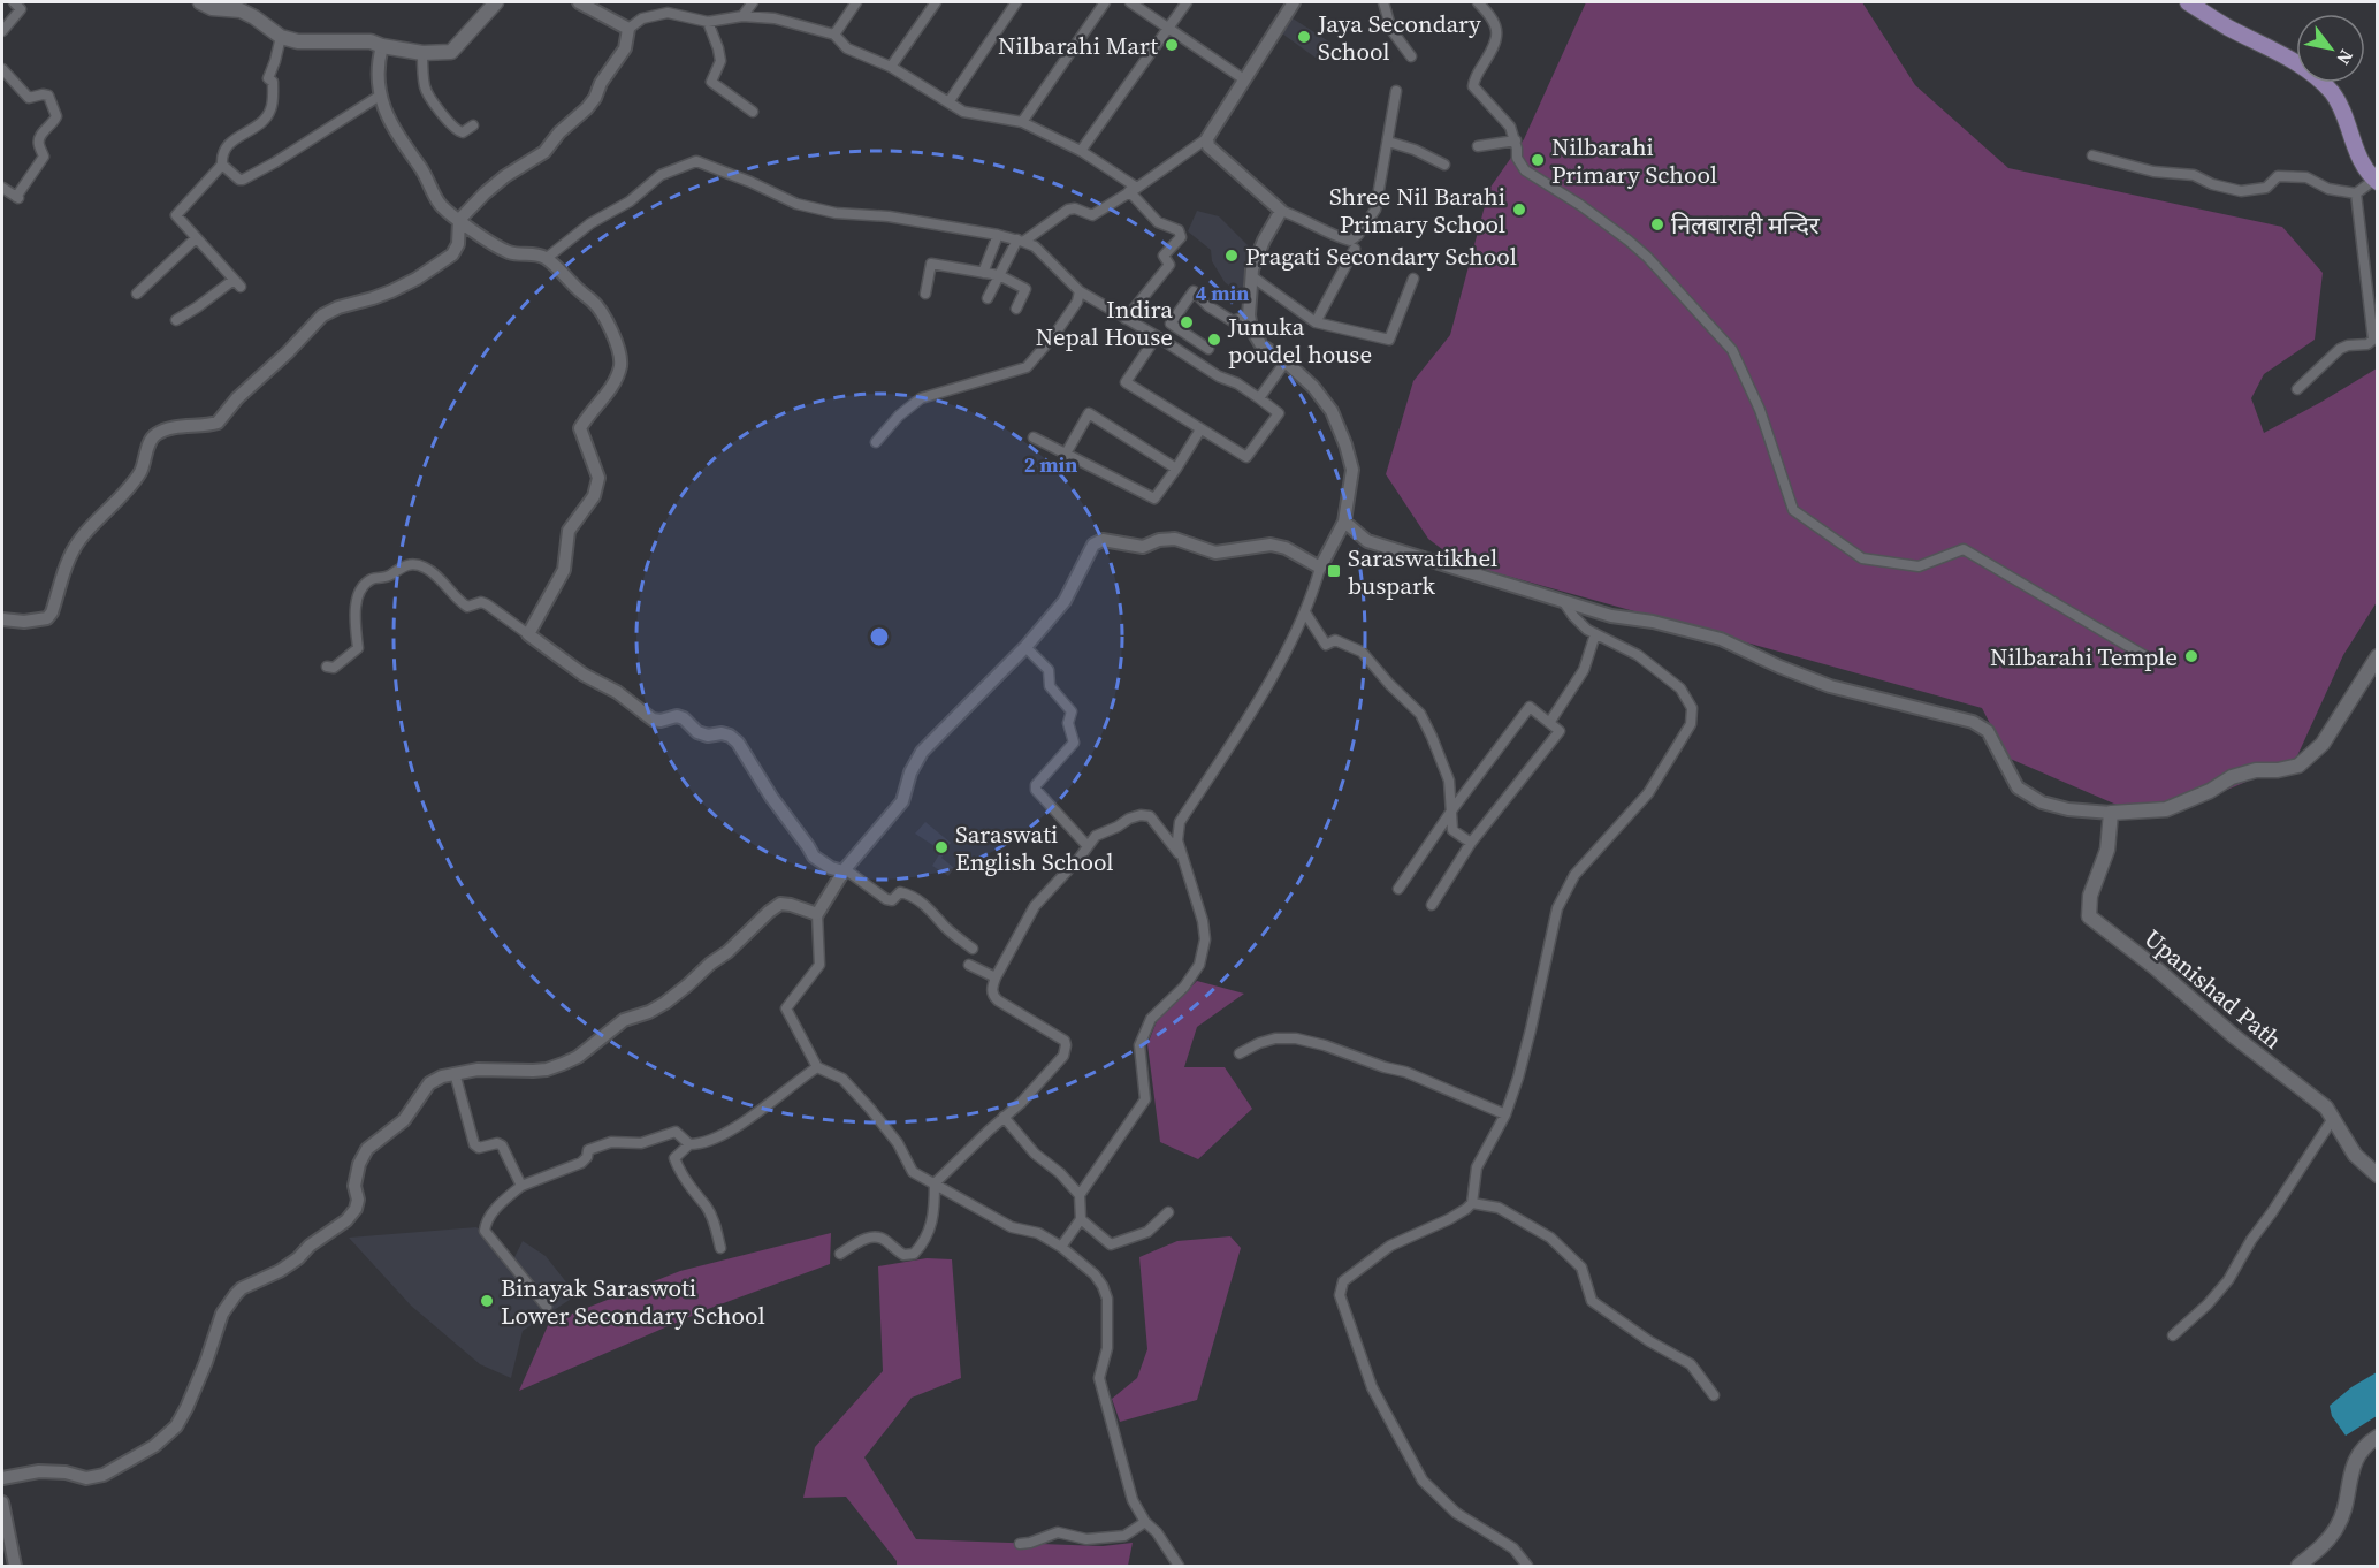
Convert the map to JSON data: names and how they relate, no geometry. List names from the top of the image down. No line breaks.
{"streets":{"main road":["Upanishad Path"]},"places":{"other":["Jaya Secondary School","Nilbarahi Mart","Nilbarahi Primary School","Shree Nil Barahi Primary School","निलबाराही मन्दिर","Pragati Secondary School","Indira Nepal House","Junuka poudel house","Nilbarahi Temple","Saraswati English School","Binayak Saraswoti Lower Secondary School"],"transit":["Saraswatikhel buspark"]},"north":"bottom right","rings":["4 min","2 min"]}
